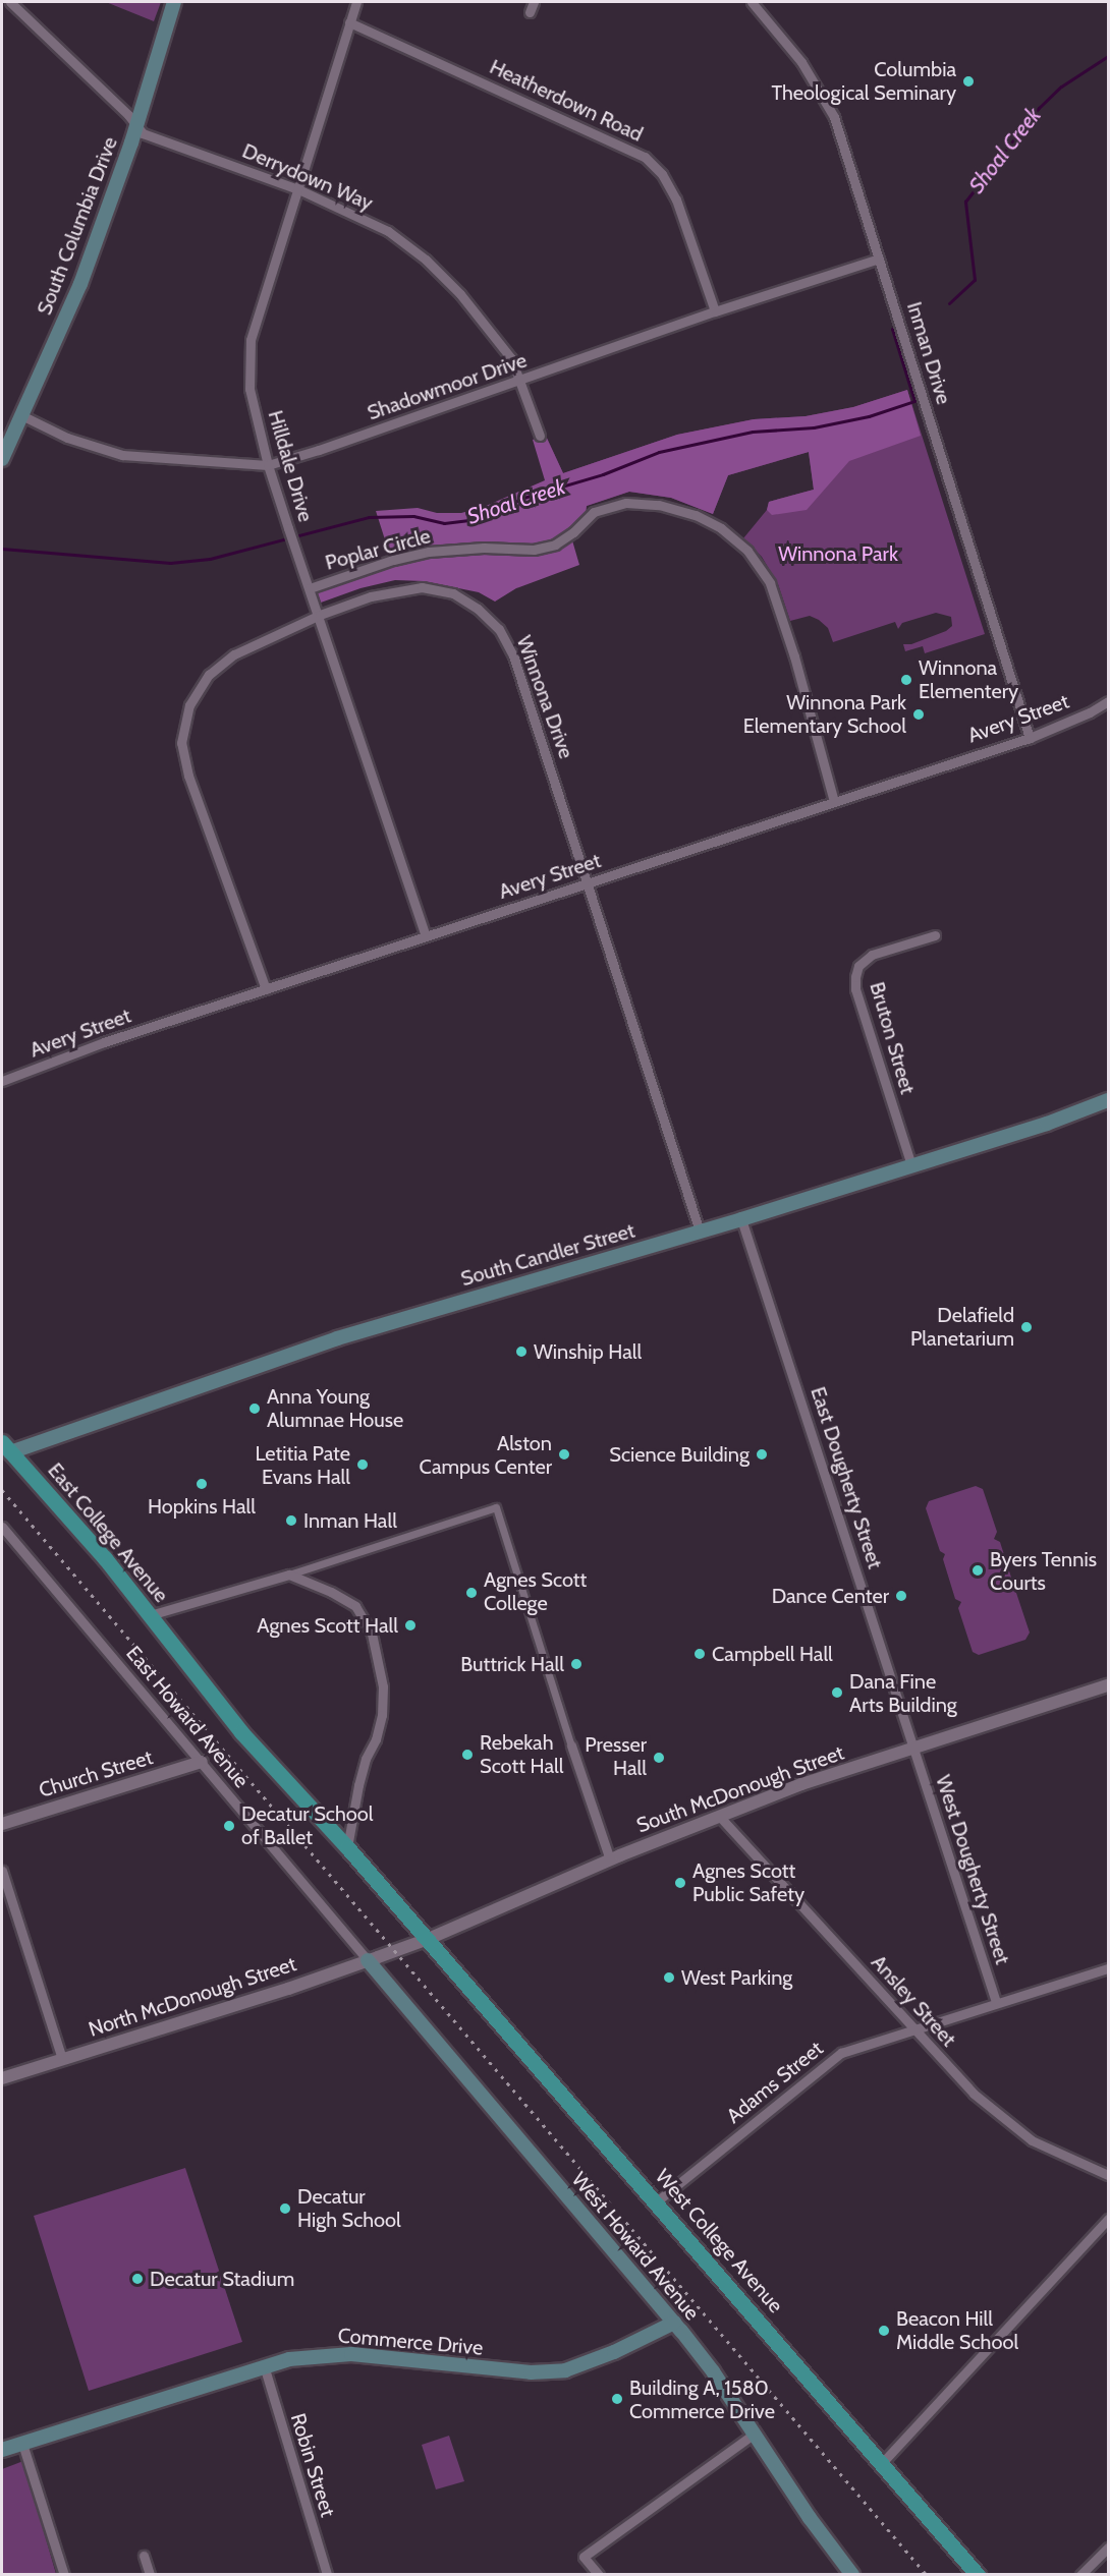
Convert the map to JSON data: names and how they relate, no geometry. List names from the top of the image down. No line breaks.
{"streets":{"main road":["South Columbia Drive","South Candler Street","East College Avenue","West College Avenue","West Howard Avenue","Commerce Drive"],"street":["Heatherdown Road","Derrydown Way","Inman Drive","Shadowmoor Drive","Hilldale Drive","Poplar Circle","Winnona Drive","Avery Street","Bruton Street","East Dougherty Street","East Howard Avenue","Church Street","South McDonough Street","West Dougherty Street","North McDonough Street","Ansley Street","Adams Street","Robin Street"]},"crossings":[["Heatherdown Road","Shadowmoor Drive"],["Heatherdown Road","Hilldale Drive"],["Derrydown Way","South Columbia Drive"],["Derrydown Way","Shadowmoor Drive"],["Derrydown Way","Hilldale Drive"],["South Columbia Drive","Shadowmoor Drive"],["Inman Drive","Shadowmoor Drive"],["Inman Drive","Avery Street"],["Shadowmoor Drive","Hilldale Drive"],["Hilldale Drive","Poplar Circle"],["Hilldale Drive","Winnona Drive"],["Hilldale Drive","Avery Street"],["Poplar Circle","Avery Street"],["Winnona Drive","Avery Street"],["Winnona Drive","South Candler Street"],["Bruton Street","South Candler Street"],["South Candler Street","East Dougherty Street"],["South Candler Street","East College Avenue"],["East Dougherty Street","South McDonough Street"],["East Dougherty Street","West Dougherty Street"],["East College Avenue","South McDonough Street"],["East College Avenue","West College Avenue"],["East Howard Avenue","Church Street"],["East Howard Avenue","North McDonough Street"],["East Howard Avenue","West Howard Avenue"],["South McDonough Street","West Dougherty Street"],["South McDonough Street","North McDonough Street"],["South McDonough Street","Ansley Street"],["South McDonough Street","West College Avenue"],["West Dougherty Street","Adams Street"],["North McDonough Street","West Howard Avenue"],["Ansley Street","Adams Street"],["Adams Street","West College Avenue"],["West Howard Avenue","Commerce Drive"],["Commerce Drive","Robin Street"]],"water":["Shoal Creek"],"parks":["Winnona Park"],"places":["Columbia Theological Seminary","Winnona Elementery","Winnona Park Elementary School","Delafield Planetarium","Winship Hall","Anna Young Alumnae House","Alston Campus Center","Science Building","Letitia Pate Evans Hall","Hopkins Hall","Inman Hall","Byers Tennis Courts","Agnes Scott College","Dance Center","Agnes Scott Hall","Campbell Hall","Buttrick Hall","Dana Fine Arts Building","Rebekah Scott Hall","Presser Hall","Decatur School of Ballet","Agnes Scott Public Safety","West Parking","Decatur High School","Decatur Stadium","Beacon Hill Middle School","Building A, 1580 Commerce Drive"]}
